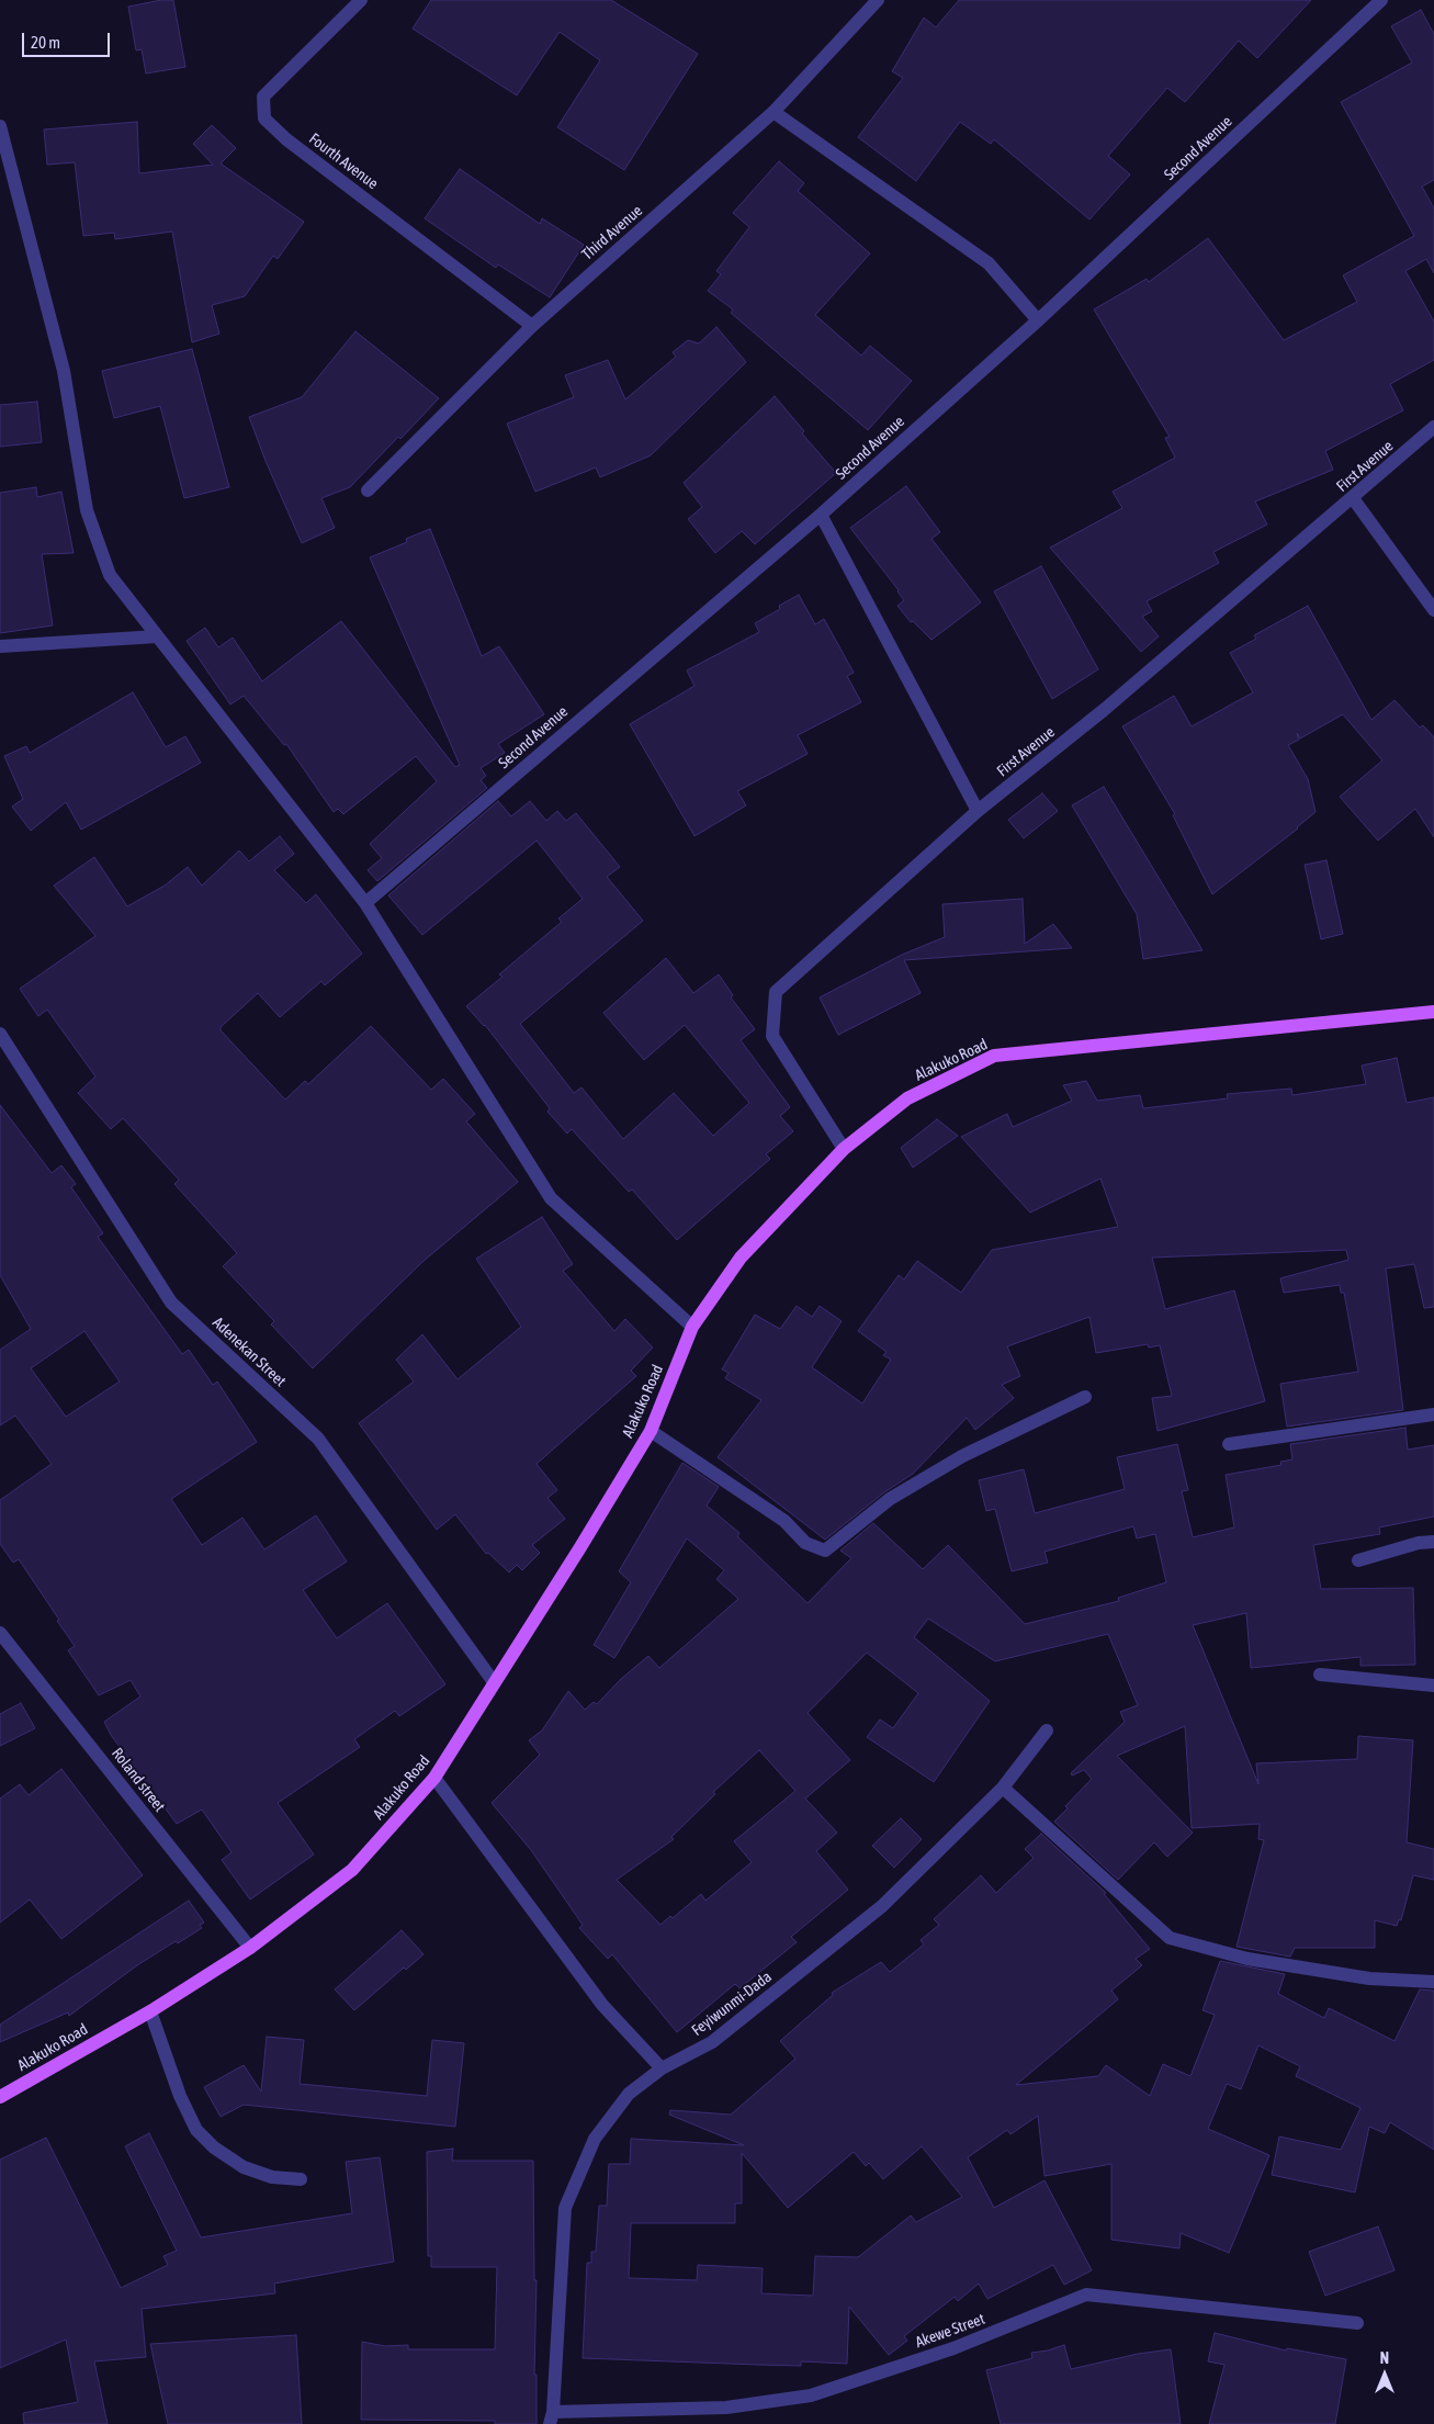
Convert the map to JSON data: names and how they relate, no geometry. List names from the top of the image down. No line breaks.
{"streets":{"main road":["Alakuko Road"],"street":["Second Avenue","Fourth Avenue","Third Avenue","First Avenue","Adenekan Street","Roland street","Feyiwunmi-Dada","Akewe Street"]},"crossings":[["Fourth Avenue","Third Avenue"],["First Avenue","Alakuko Road"],["Alakuko Road","Adenekan Street"],["Alakuko Road","Roland street"],["Feyiwunmi-Dada","Akewe Street"]],"scale_bar":"20 m","north":"top"}
